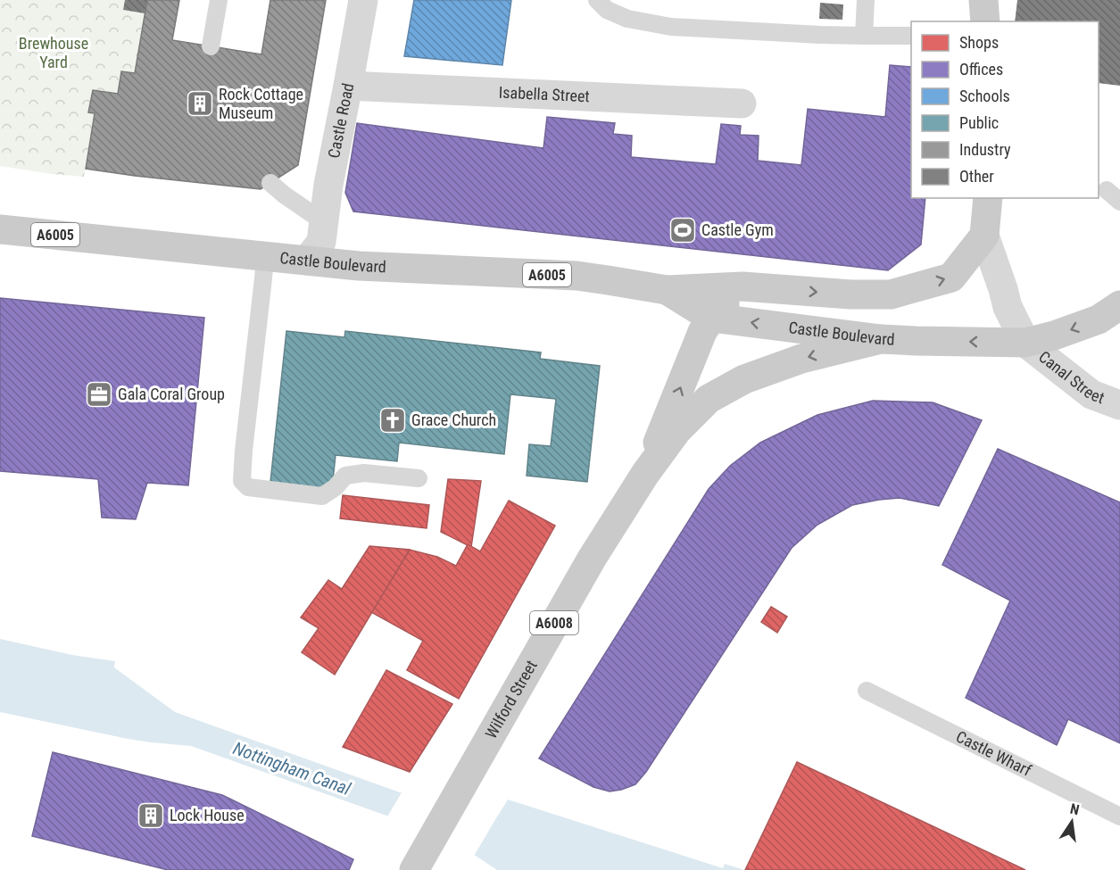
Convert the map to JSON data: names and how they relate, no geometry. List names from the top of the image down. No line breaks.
{"streets":{"main road":["A6005","Castle Boulevard","A6008","Wilford Street"],"street":["Isabella Street","Castle Road","Canal Street"],"lane":["Castle Wharf"]},"crossings":[["Isabella Street","Castle Road"],["Castle Road","Castle Boulevard"],["Castle Boulevard","Canal Street"],["Castle Boulevard","Wilford Street"]],"water":["Nottingham Canal"],"parks":["Brewhouse Yard"],"places":{"building":["Rock Cottage Museum","Lock House"],"sports":["Castle Gym"],"office":["Gala Coral Group"],"church":["Grace Church"]},"legend":["Shops","Offices","Schools","Public","Industry","Other"],"north":"top"}
